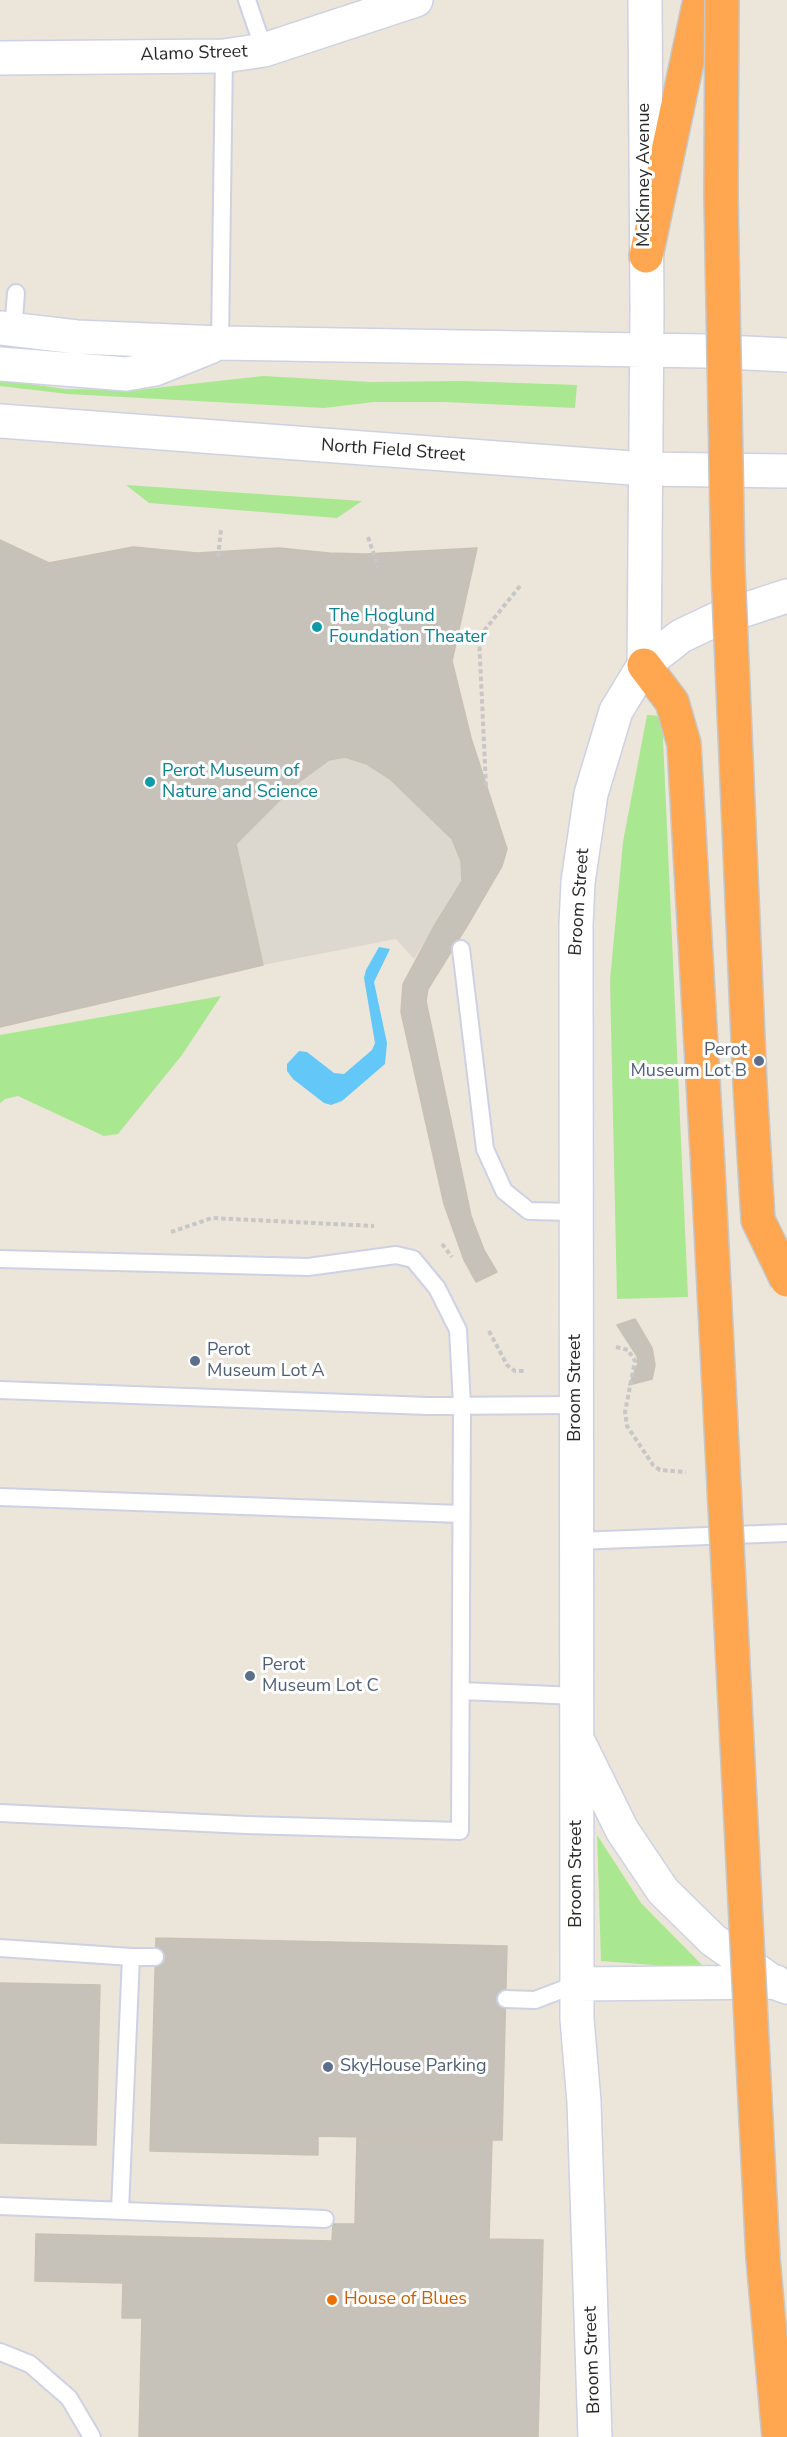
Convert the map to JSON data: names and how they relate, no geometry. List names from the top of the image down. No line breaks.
{"streets":{"main road":["Alamo Street","McKinney Avenue","North Field Street","Broom Street"]},"places":["The Hoglund Foundation Theater","Perot Museum of Nature and Science","Perot Museum Lot B","Perot Museum Lot A","Perot Museum Lot C","SkyHouse Parking","House of Blues"]}
